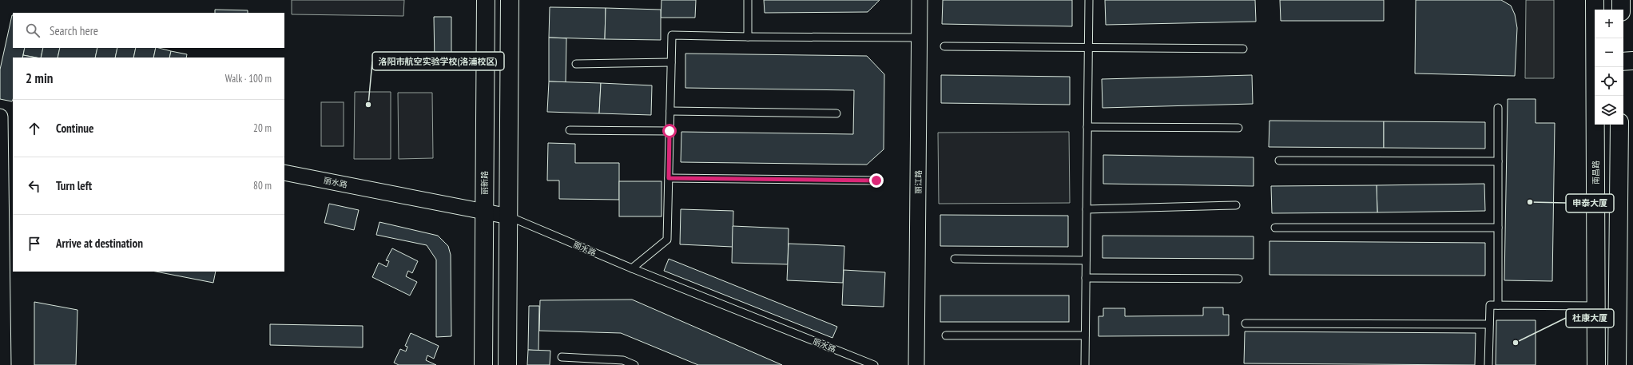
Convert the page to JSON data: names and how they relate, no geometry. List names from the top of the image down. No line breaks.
{"streets":{"main road":["南昌路","丽新路"],"street":["丽水路","丽江路"]},"crossings":[["丽水路","丽新路"]],"places":["洛阳市航空实验学校(洛浦校区)","申泰大厦","杜康大厦"],"page":{"map_buttons":["+","−"],"search":"Search here","heading":["2 min","Walk · 100 m"],"list":[["Continue","20 m"],["Turn left","80 m"],"Arrive at destination"]}}
